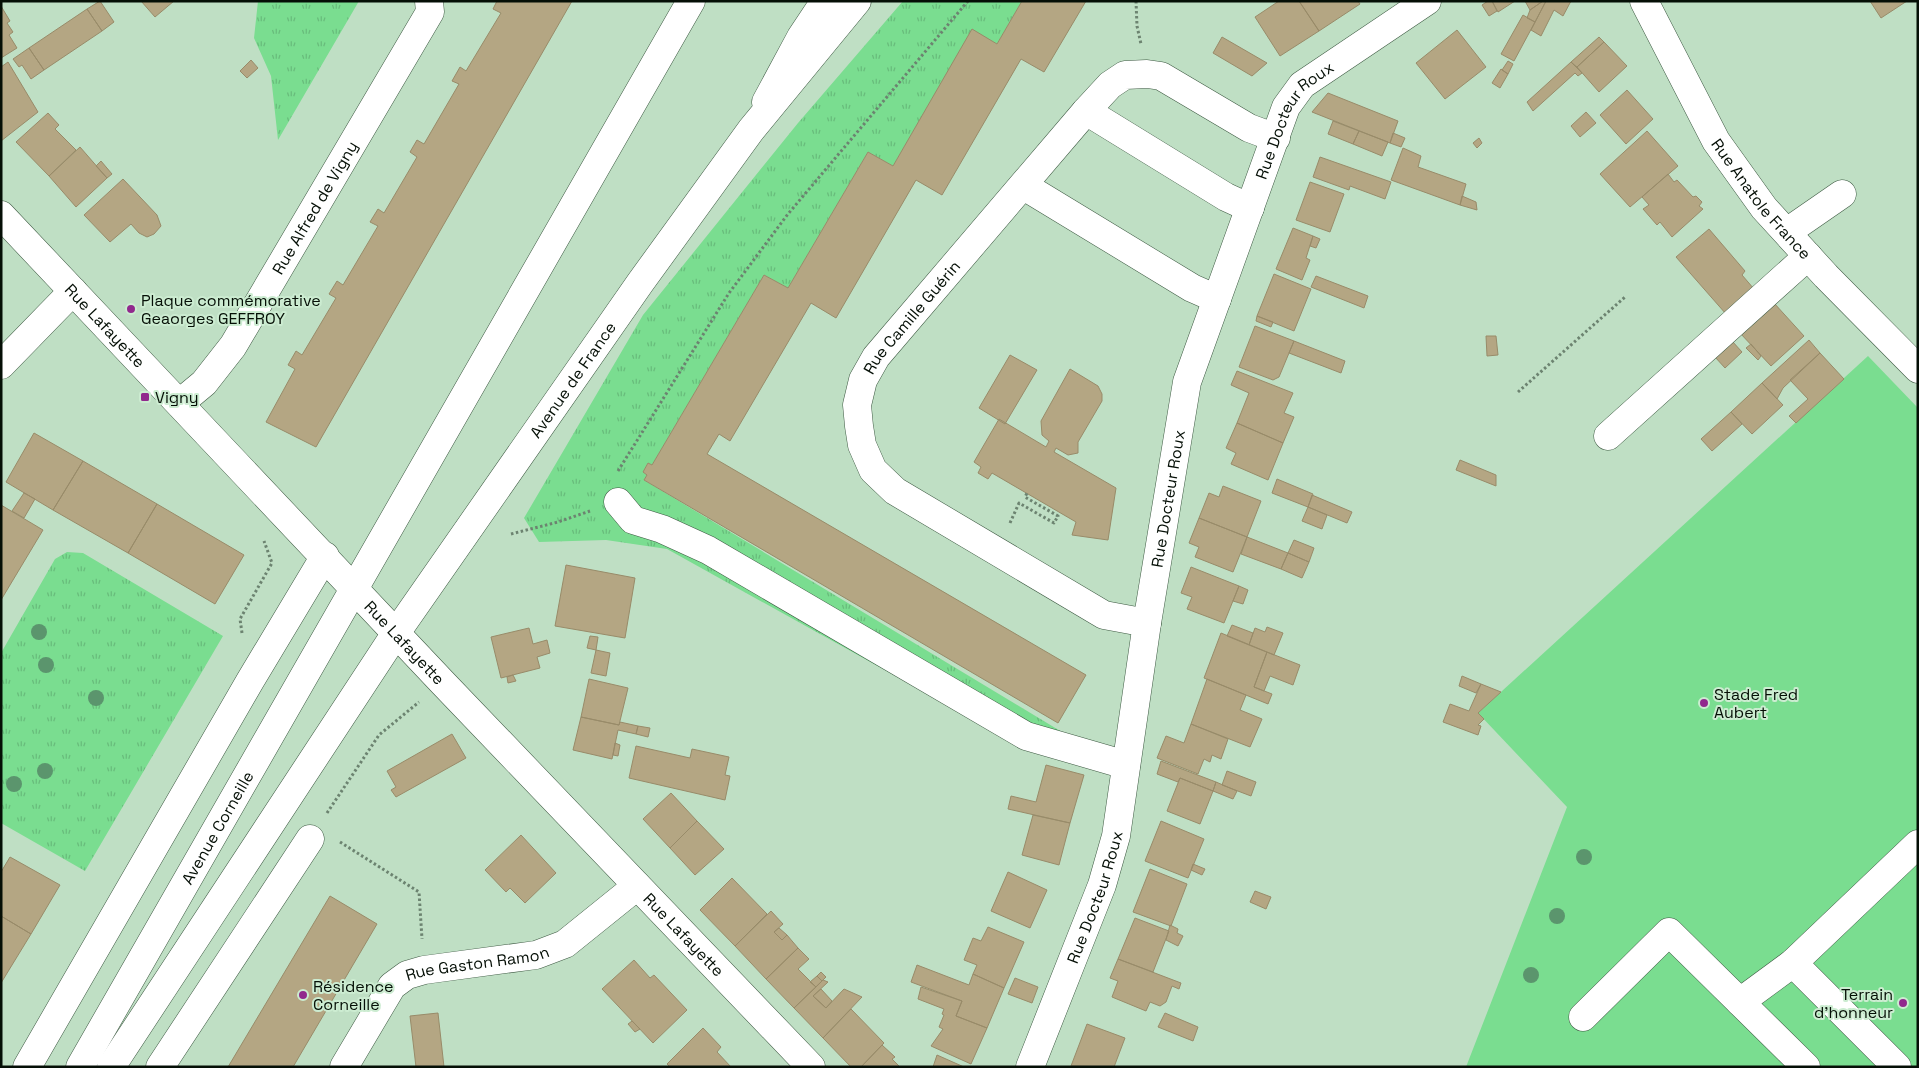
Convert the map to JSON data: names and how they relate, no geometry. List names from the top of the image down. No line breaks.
{"streets":{"street":["Rue Docteur Roux","Rue Anatole France","Rue Alfred de Vigny","Rue Camille Guérin","Rue Lafayette","Avenue de France","Avenue Corneille","Rue Gaston Ramon"]},"crossings":[["Rue Docteur Roux","Rue Camille Guérin"],["Rue Alfred de Vigny","Rue Lafayette"],["Rue Lafayette","Avenue de France"],["Rue Lafayette","Avenue Corneille"],["Rue Lafayette","Rue Gaston Ramon"]],"places":{"other":["Plaque commémorative Geaorges GEFFROY","Stade Fred Aubert","Résidence Corneille","Terrain d'honneur"],"transit":["Vigny"]}}
